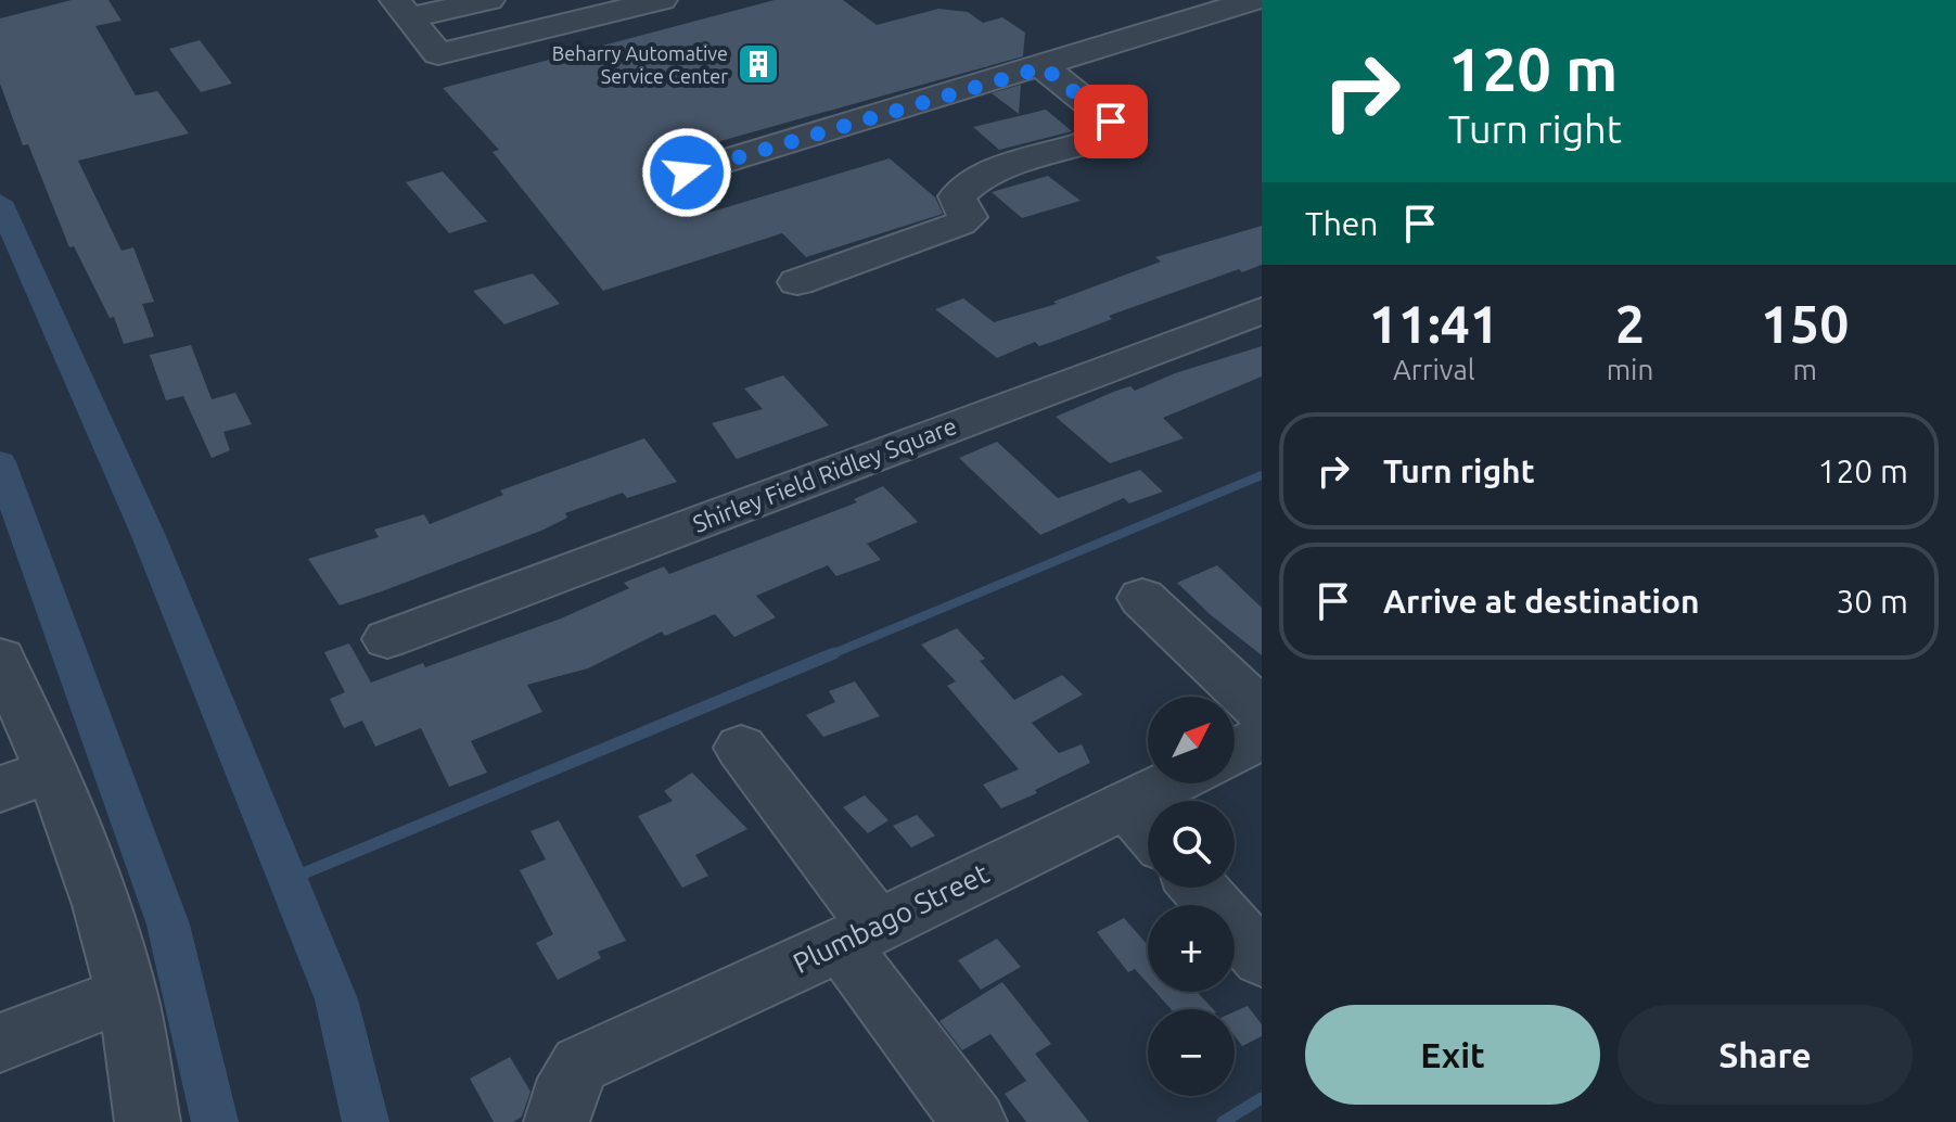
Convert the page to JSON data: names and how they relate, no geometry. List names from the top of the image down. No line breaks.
{"streets":{"street":["Shirley Field Ridley Square","Plumbago Street"]},"places":{"building":["Beharry Automative Service Center"]},"north":"top right","page":{"turn":["120 m","Turn right"],"then":"Then","eta":["11:41","Arrival","2","min","150","m"],"list":[{"name":"Turn right","value":"120 m"},{"name":"Arrive at destination","value":"30 m"}],"map_buttons":["+","−"],"buttons":["Exit","Share"]}}
